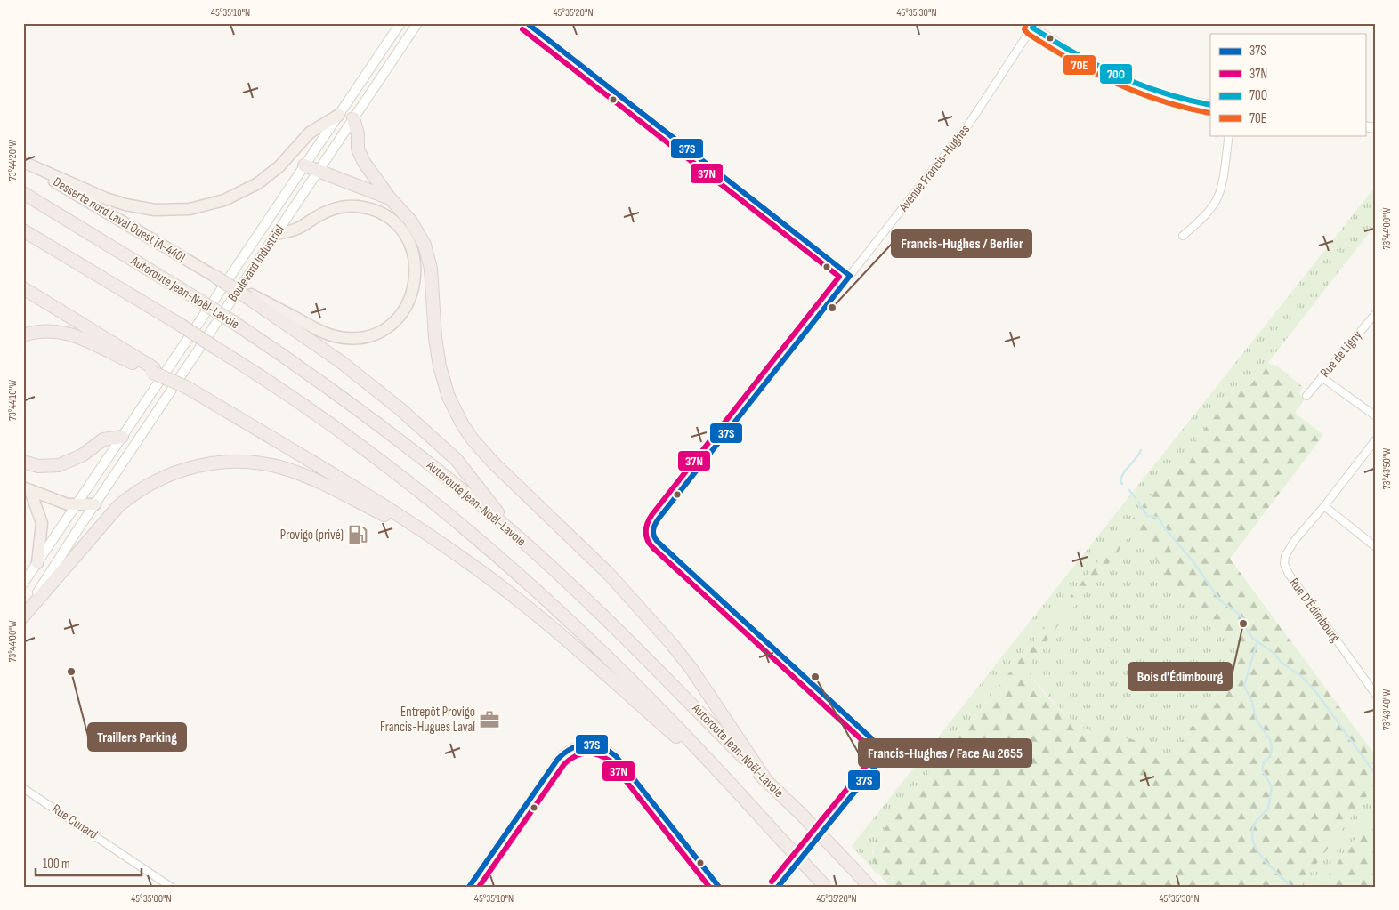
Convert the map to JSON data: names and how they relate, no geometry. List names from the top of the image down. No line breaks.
{"streets":{"highway":["Autoroute Jean-Noël-Lavoie"],"main road":["Desserte nord Laval Ouest (A-440)"],"street":["Avenue Francis-Hughes","Boulevard Industriel","Rue de Ligny","Rue D'Édimbourg","Rue Cunard"]},"places":{"other":["Francis-Hughes / Berlier","Bois d'Édimbourg","Traillers Parking","Francis-Hughes / Face Au 2655"],"fuel station":["Provigo (privé)"],"office":["Entrepôt Provigo Francis-Hugues Laval"]},"lines":["transit line 37S","transit line 70O","transit line 70E","transit line 37N"],"legend":["37S","37N","70O","70E"],"scale_bar":"100 m","coordinates":["45°35'10\"N","45°35'20\"N","45°35'30\"N","73°44'20\"W","73°44'00\"W","73°44'10\"W","73°43'50\"W","73°43'40\"W","45°35'00\"N"]}
